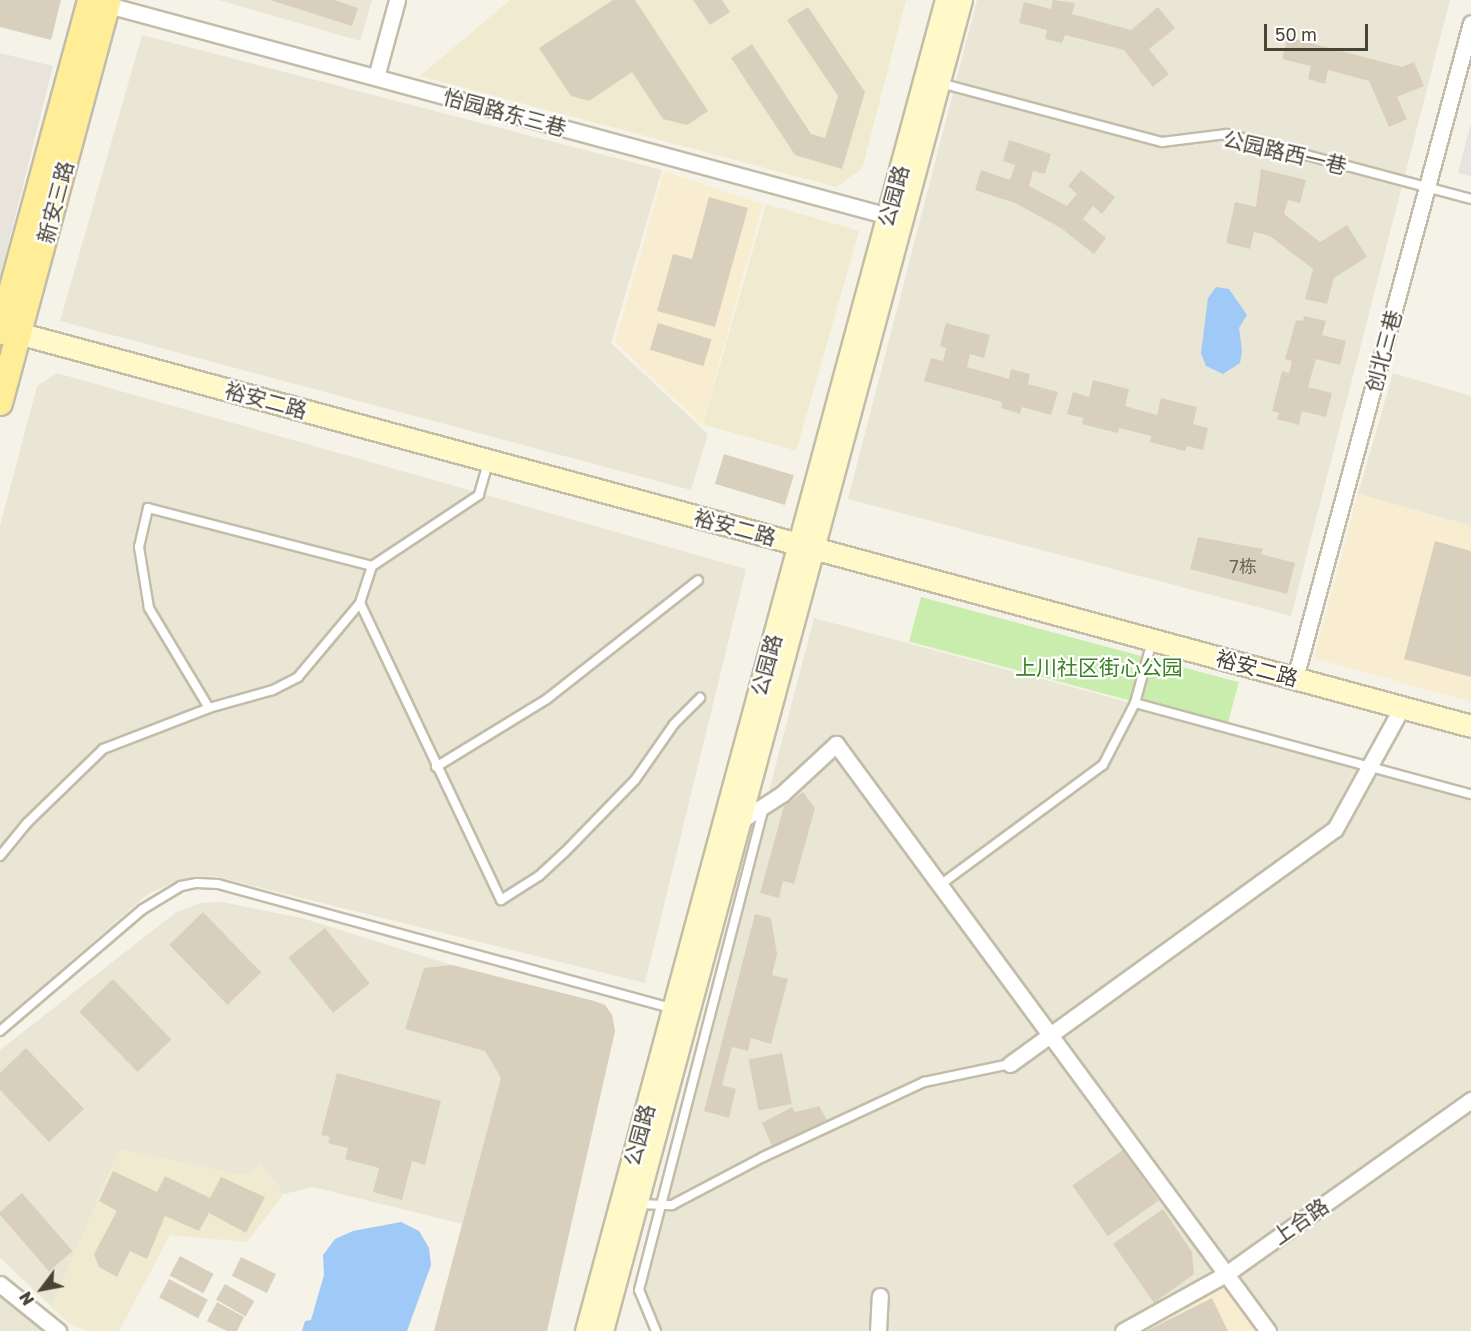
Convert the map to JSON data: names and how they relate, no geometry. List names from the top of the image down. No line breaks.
{"streets":{"main road":["公园路","新安三路","裕安二路"],"street":["怡园路东三巷","创北三巷","上合路"],"lane":["公园路西一巷"]},"crossings":[["怡园路东三巷","公园路"],["怡园路东三巷","新安三路"],["公园路西一巷","公园路"],["公园路西一巷","创北三巷"],["公园路","裕安二路"],["新安三路","裕安二路"],["创北三巷","裕安二路"]],"parks":["上川社区街心公园"],"house_numbers":["7栋"],"scale_bar":"50 m","north":"bottom left"}
